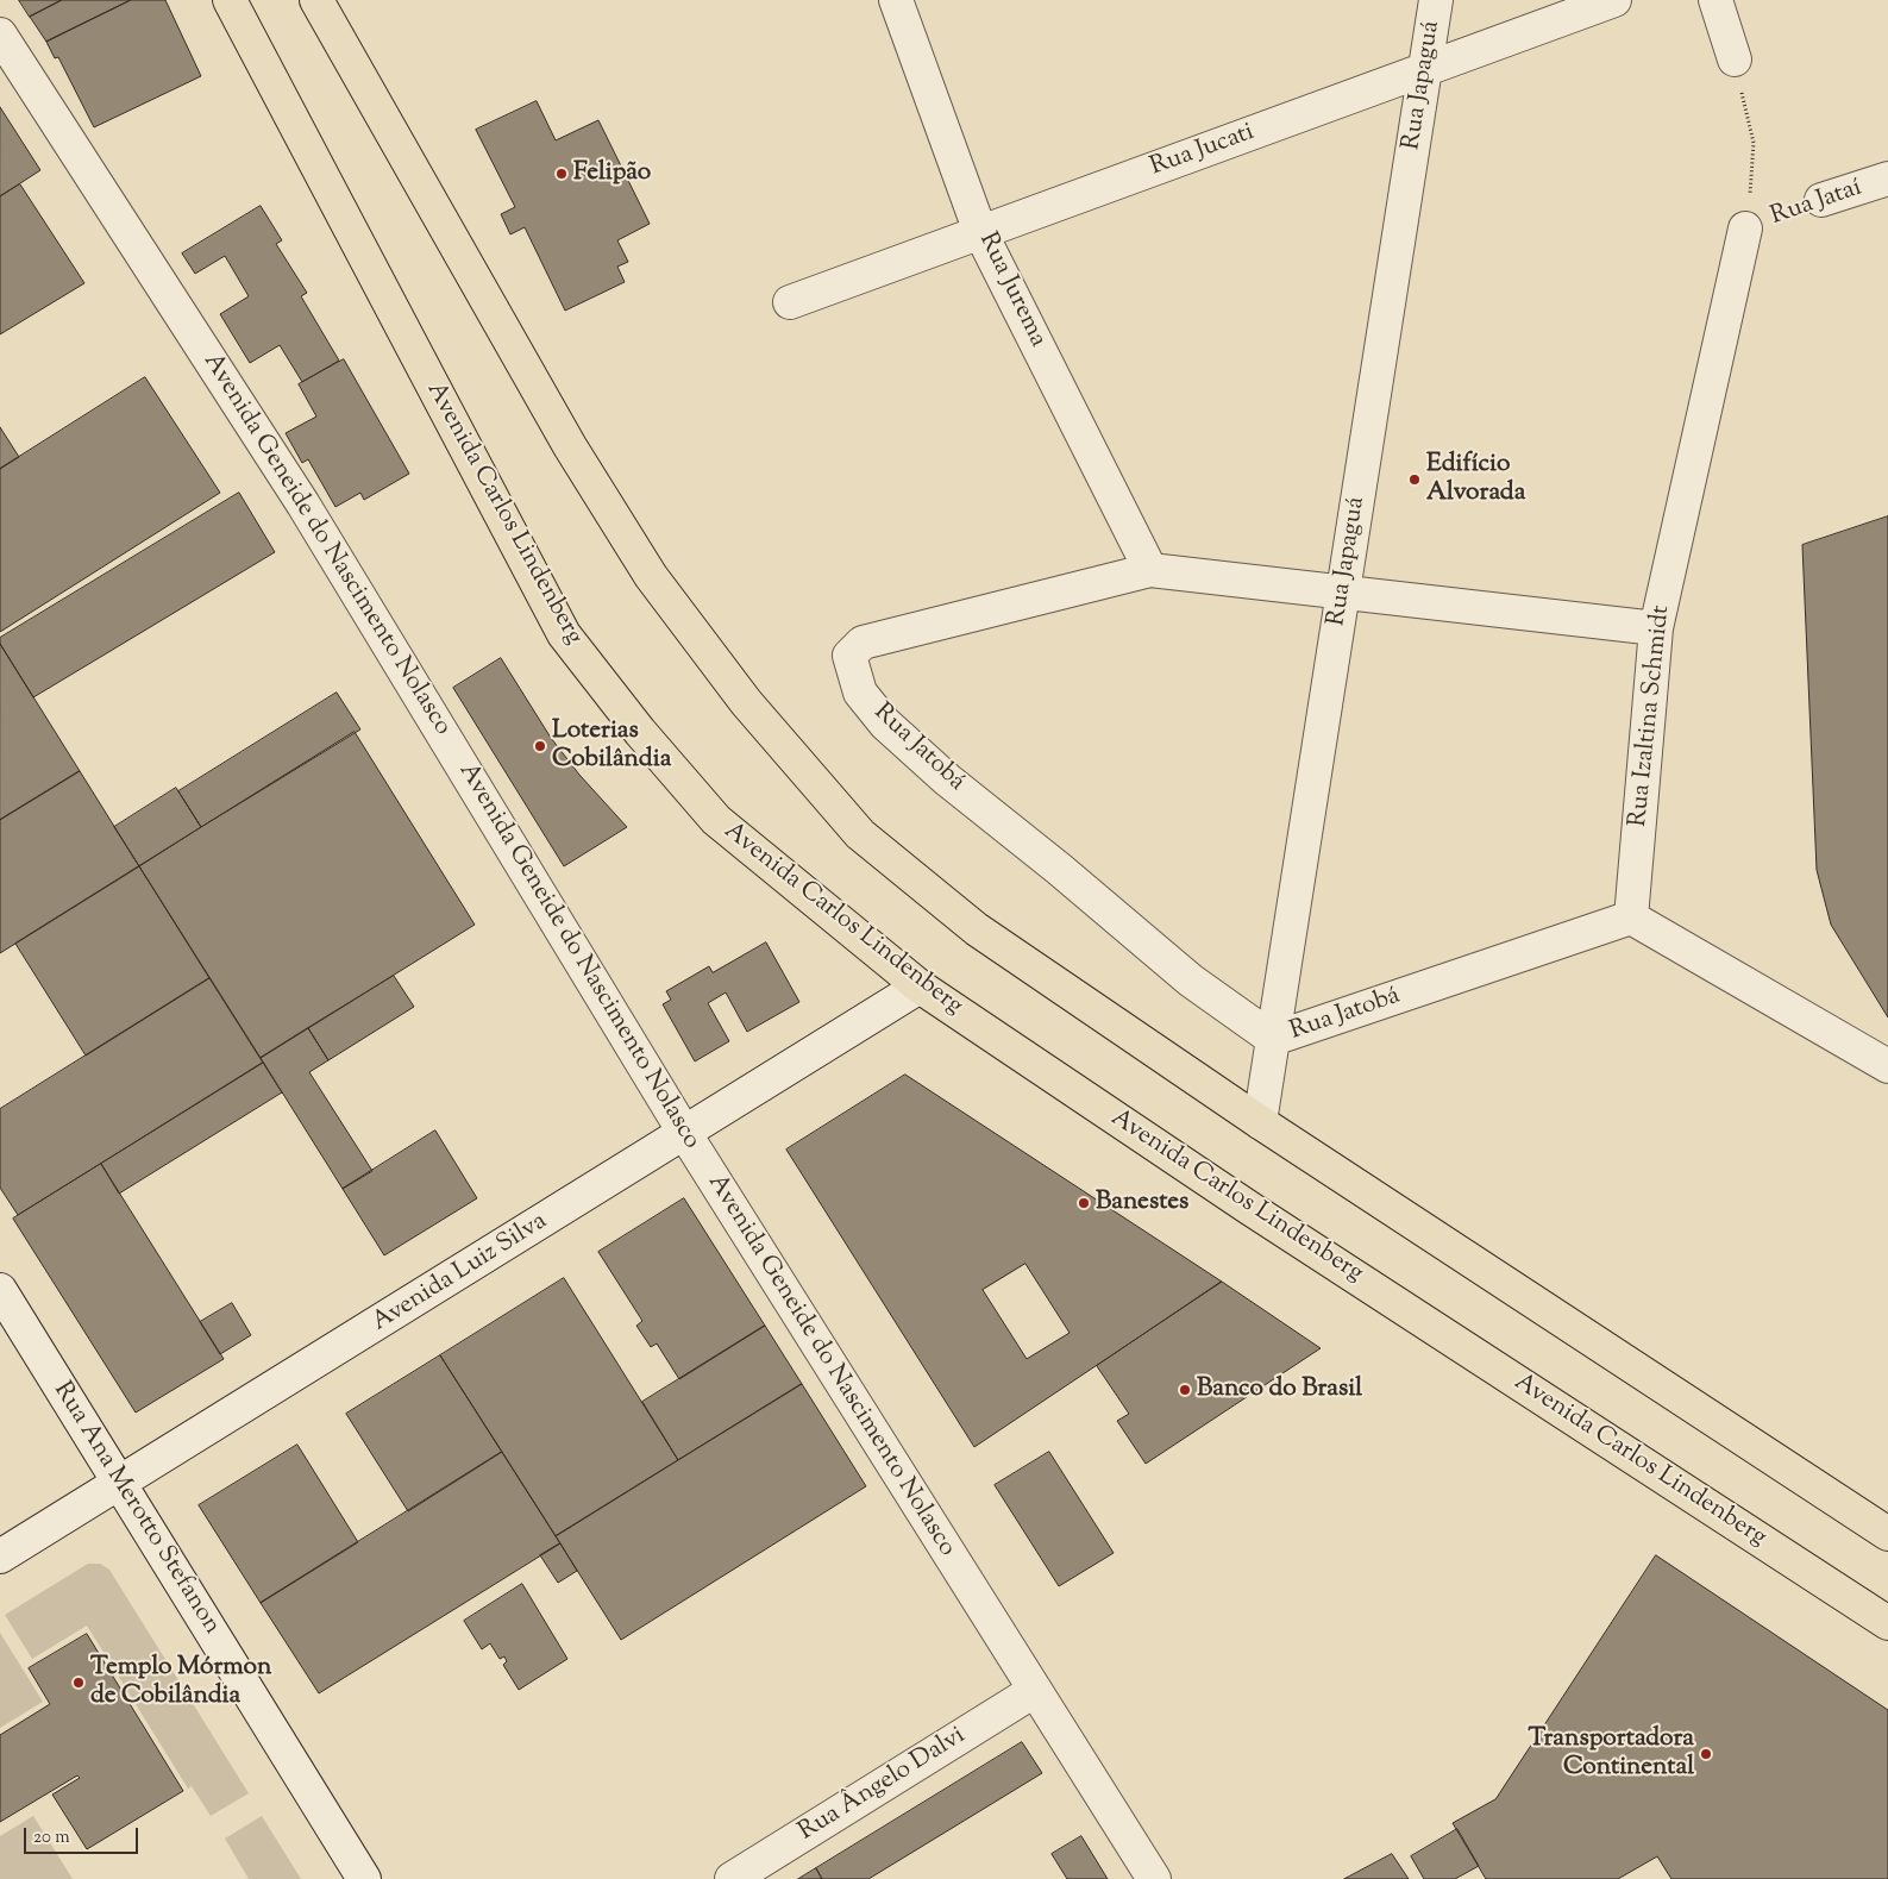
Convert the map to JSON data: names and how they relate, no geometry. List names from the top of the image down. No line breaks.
{"streets":{"main road":["Avenida Carlos Lindenberg"],"street":["Rua Japaguá","Rua Jucati","Rua Jataí","Rua Jurema","Avenida Geneide do Nascimento Nolasco","Rua Izaltina Schmidt","Rua Jatobá","Avenida Luiz Silva","Rua Ana Merotto Stefanon","Rua Ângelo Dalvi"]},"crossings":[["Rua Japaguá","Rua Jucati"],["Rua Japaguá","Rua Jatobá"],["Rua Jucati","Rua Jurema"],["Rua Jurema","Rua Jatobá"],["Avenida Carlos Lindenberg","Avenida Luiz Silva"],["Avenida Geneide do Nascimento Nolasco","Avenida Luiz Silva"],["Avenida Geneide do Nascimento Nolasco","Rua Ângelo Dalvi"],["Rua Izaltina Schmidt","Rua Jatobá"],["Avenida Luiz Silva","Rua Ana Merotto Stefanon"]],"places":["Felipão","Edifício Alvorada","Loterias Cobilândia","Banestes","Banco do Brasil","Templo Mórmon de Cobilândia","Transportadora Continental"],"scale_bar":"20 m"}
